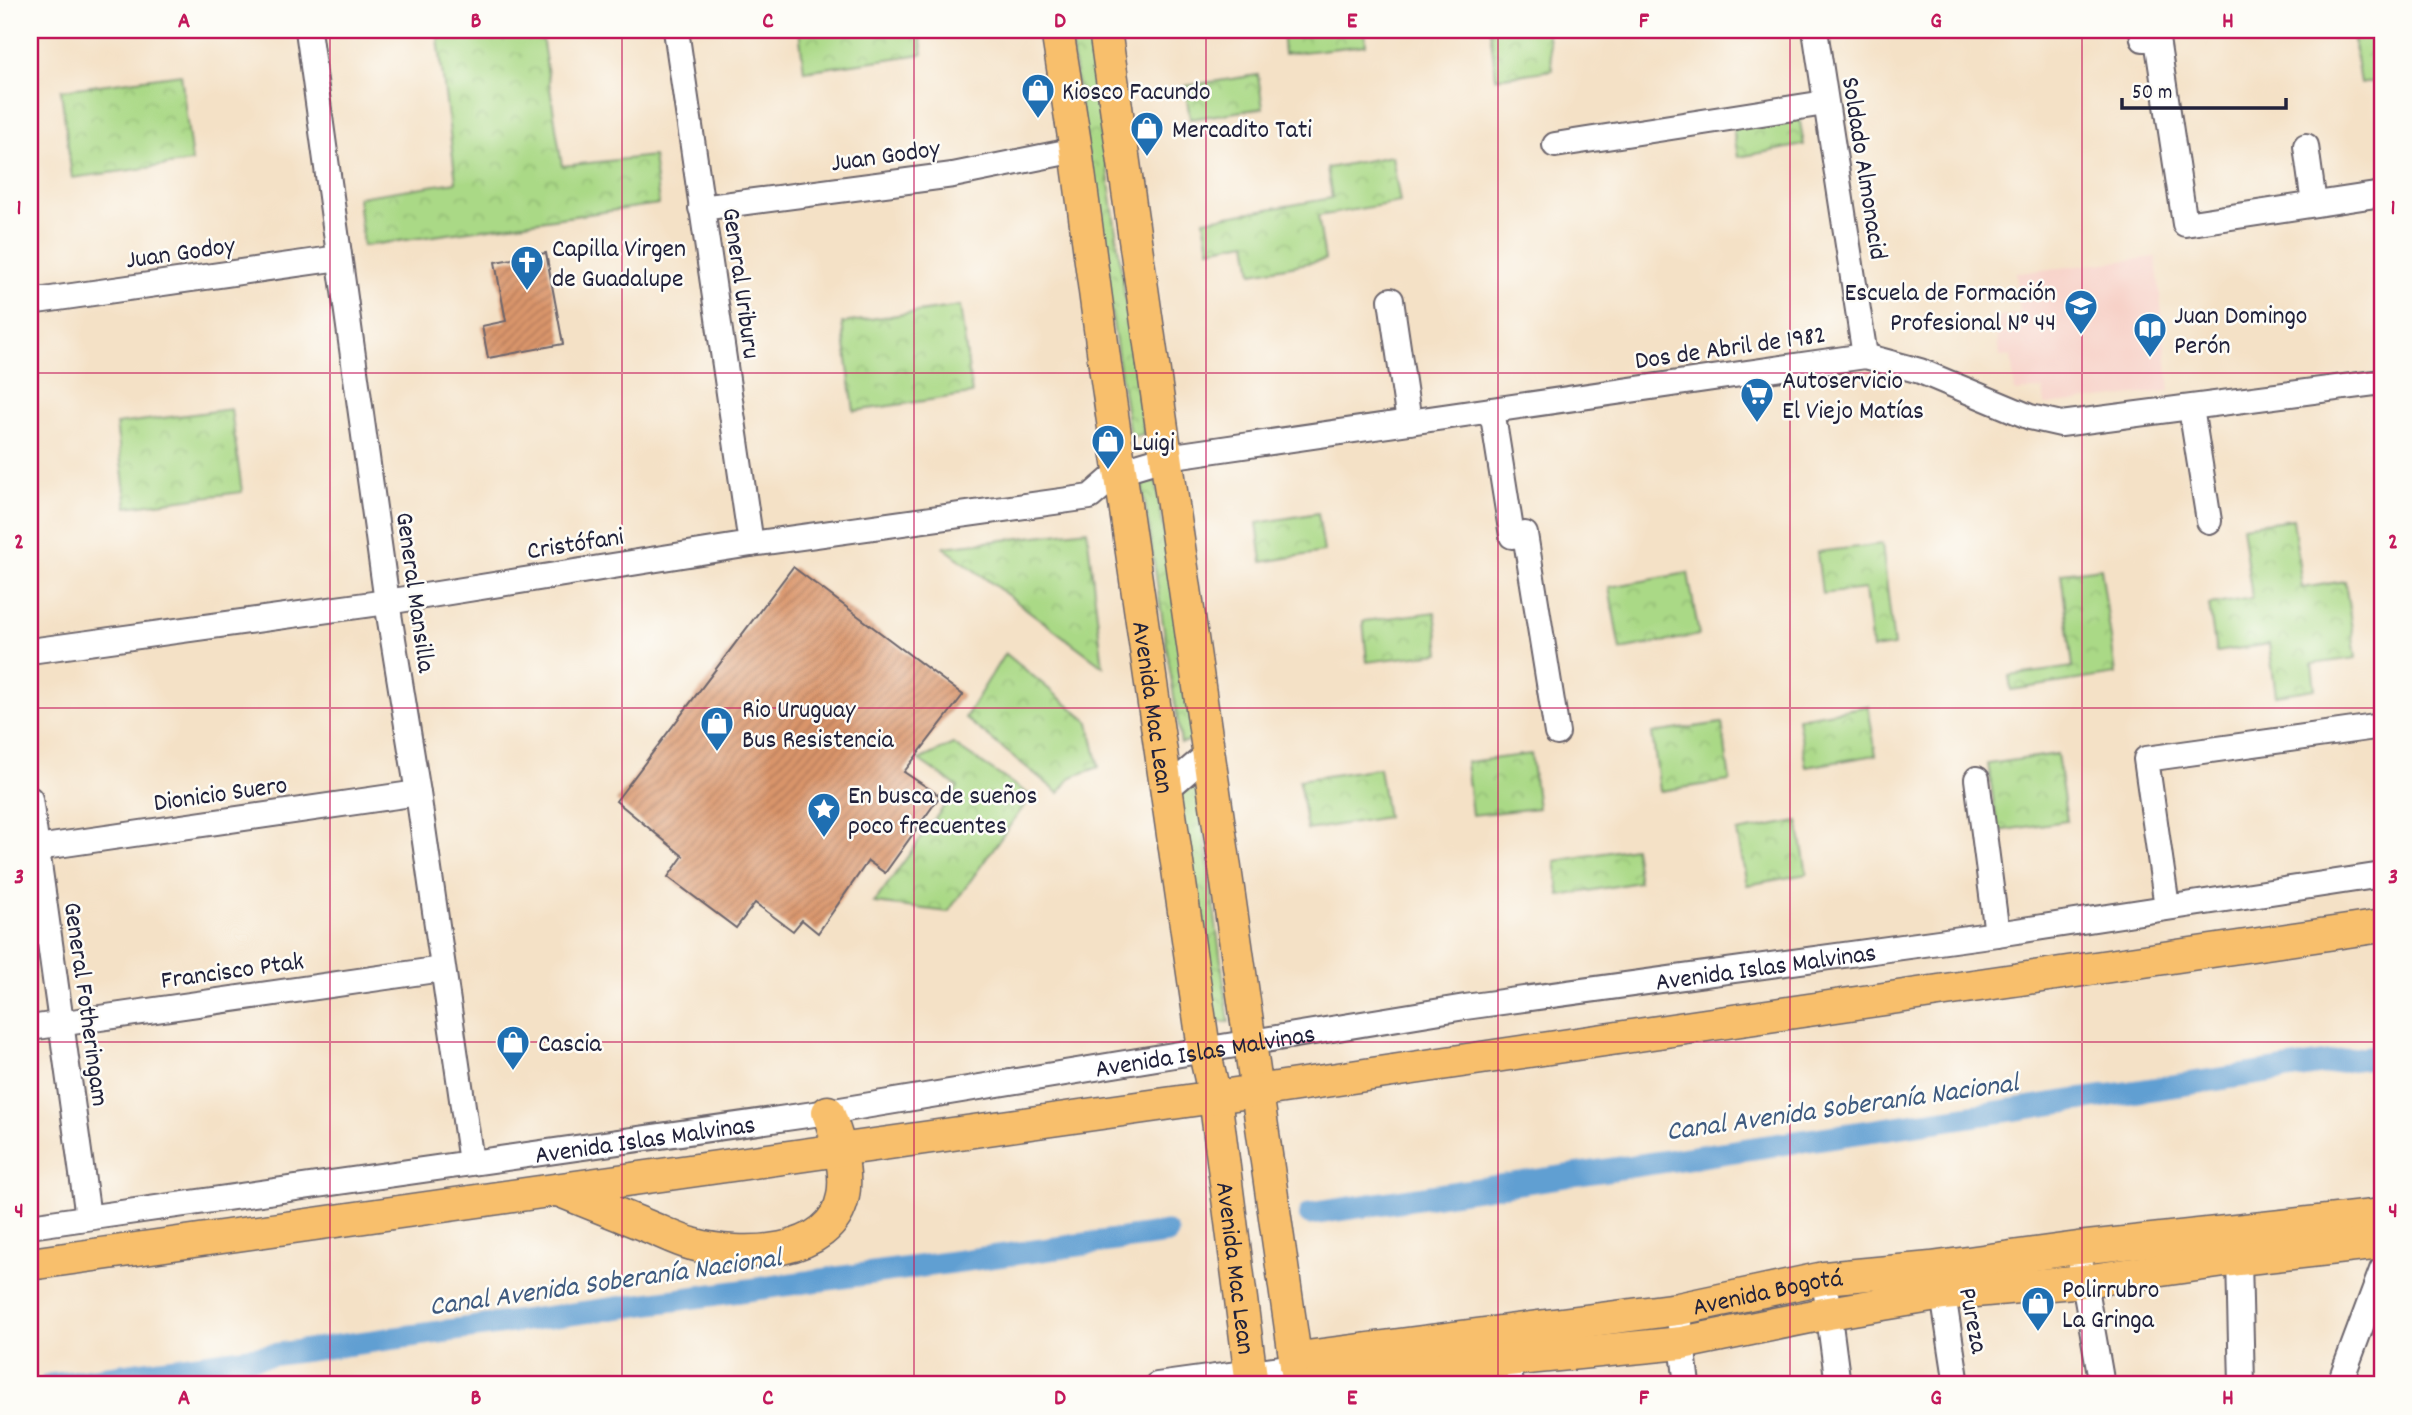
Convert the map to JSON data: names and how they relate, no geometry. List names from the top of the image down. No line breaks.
{"streets":{"main road":["Avenida Mac Lean","Avenida Islas Malvinas","Avenida Bogotá"],"street":["Juan Godoy","Soldado Almonacid","General Uriburu","Dos de Abril de 1982","Cristófani","General Mansilla","Dionicio Suero","Francisco Ptak","General Fotheringam","Pureza"]},"crossings":[["Juan Godoy","General Uriburu"],["Juan Godoy","General Mansilla"],["Juan Godoy","Avenida Mac Lean"],["Soldado Almonacid","Dos de Abril de 1982"],["General Uriburu","Cristófani"],["Dos de Abril de 1982","Cristófani"],["Dos de Abril de 1982","Avenida Mac Lean"],["Cristófani","General Mansilla"],["Cristófani","Avenida Mac Lean"],["General Mansilla","Dionicio Suero"],["General Mansilla","Avenida Islas Malvinas"],["General Mansilla","Francisco Ptak"],["Avenida Mac Lean","Avenida Islas Malvinas"],["Avenida Mac Lean","Avenida Bogotá"],["Dionicio Suero","General Fotheringam"],["Avenida Islas Malvinas","General Fotheringam"],["Francisco Ptak","General Fotheringam"],["Avenida Bogotá","Pureza"]],"water":["Canal Avenida Soberanía Nacional"],"places":{"shop":["Kiosco Facundo","Mercadito Tati","Luigi","Rio Uruguay Bus Resistencia","Cascia","Polirrubro La Gringa"],"church":["Capilla Virgen de Guadalupe"],"school or university":["Escuela de Formación Profesional N° 44"],"library":["Juan Domingo Perón"],"supermarket":["Autoservicio El Viejo Matías"],"place":["En busca de sueños poco frecuentes"]},"scale_bar":"50 m","grid":{"columns":["A","B","C","D","E","F","G","H"],"rows":["1","2","3","4"]}}
